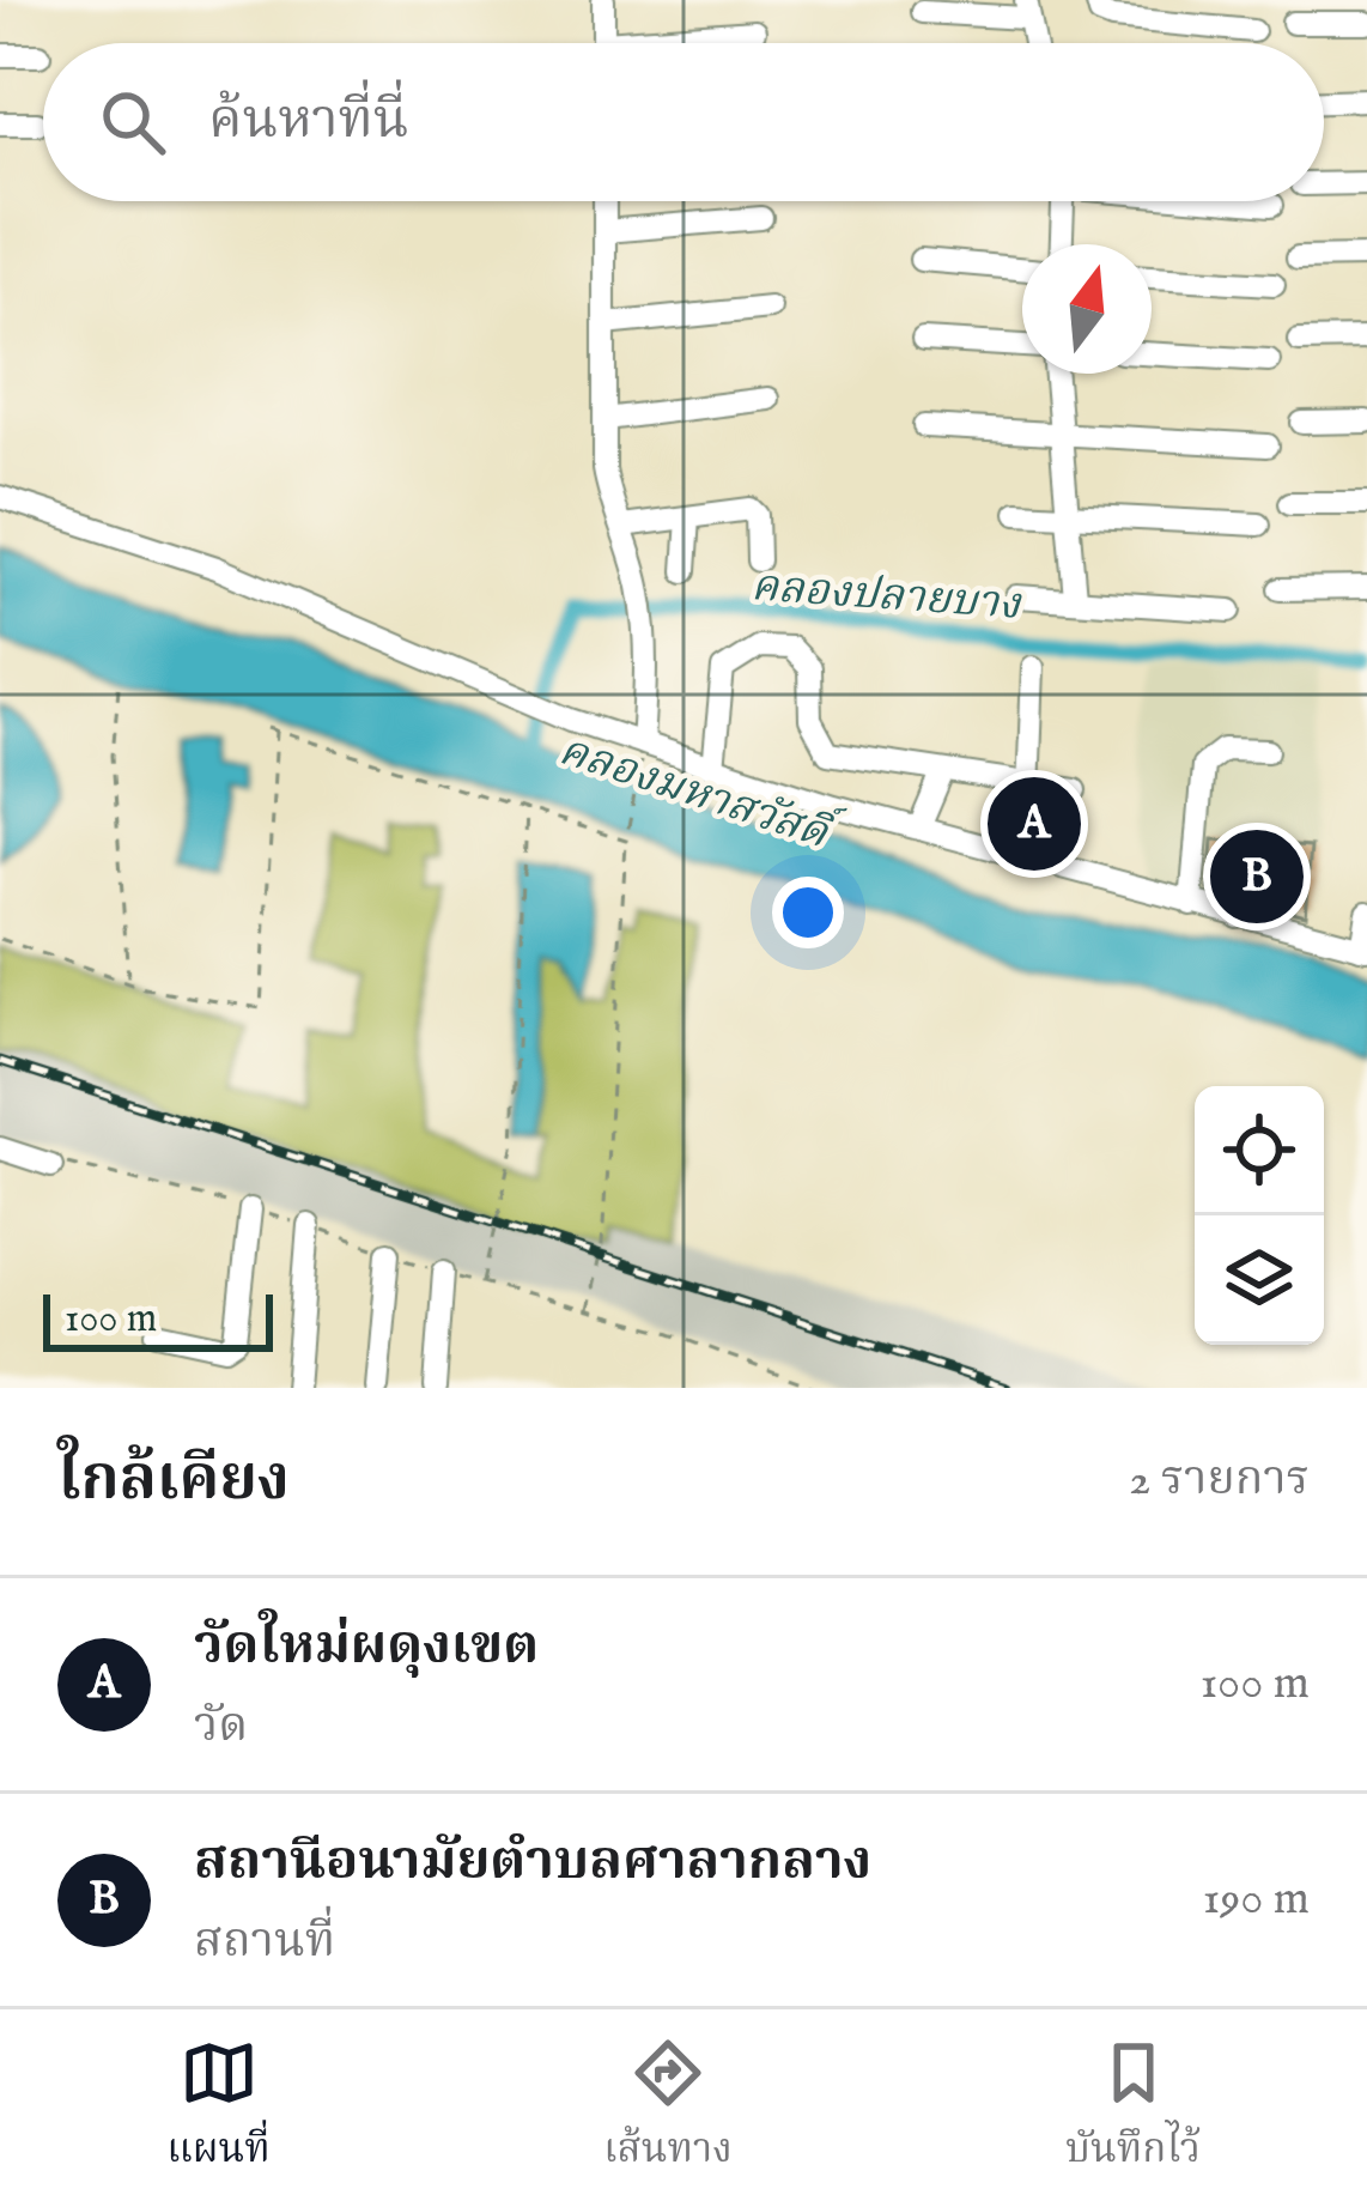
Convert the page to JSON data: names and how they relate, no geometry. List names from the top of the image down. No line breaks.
{"water":["คลองปลายบาง","คลองมหาสวัสดิ์"],"scale_bar":"100 m","north":"top","page":{"search":"ค้นหาที่นี่","pins":["A","B"],"scale":"100 m","heading":["ใกล้เคียง","2 รายการ"],"list":[{"mark":"A","name":"วัดใหม่ผดุงเขต","note":"วัด","value":"100 m"},{"mark":"B","name":"สถานีอนามัยตำบลศาลากลาง","note":"สถานที่","value":"190 m"}],"nav":["แผนที่","เส้นทาง","บันทึกไว้"]}}
